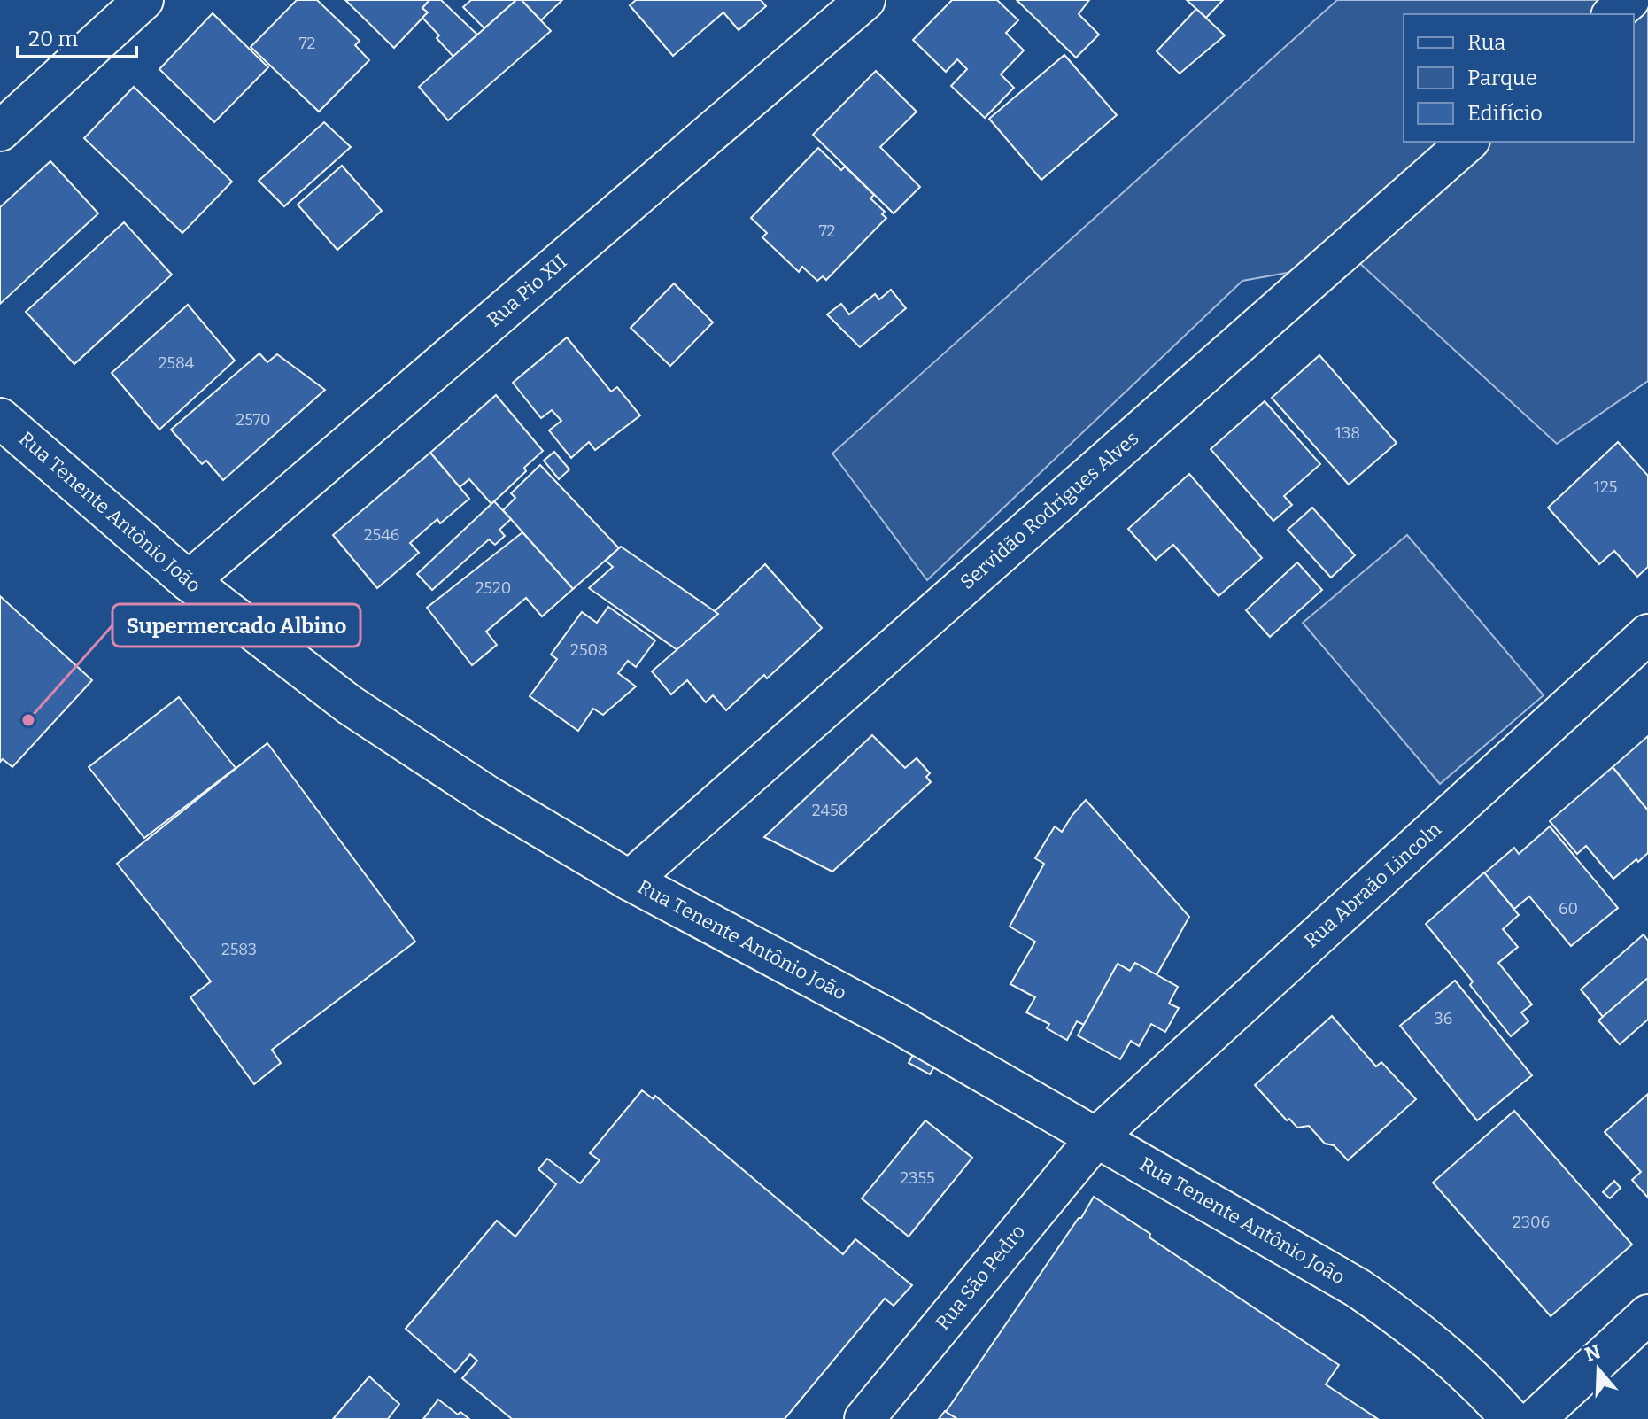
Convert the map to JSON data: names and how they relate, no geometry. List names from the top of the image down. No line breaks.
{"streets":{"street":["Rua Pio XII","Servidão Rodrigues Alves","Rua Tenente Antônio João","Rua Abraão Lincoln","Rua São Pedro"]},"crossings":[["Rua Pio XII","Rua Tenente Antônio João"],["Servidão Rodrigues Alves","Rua Tenente Antônio João"],["Rua Tenente Antônio João","Rua Abraão Lincoln"],["Rua Tenente Antônio João","Rua São Pedro"],["Rua Abraão Lincoln","Rua São Pedro"]],"places":["Supermercado Albino"],"house_numbers":["72","72","2584","2570","138","125","2546","2520","2508","2458","60","2583","36","2355","2306"],"legend":["Rua","Parque","Edifício"],"scale_bar":"20 m","north":"top"}
